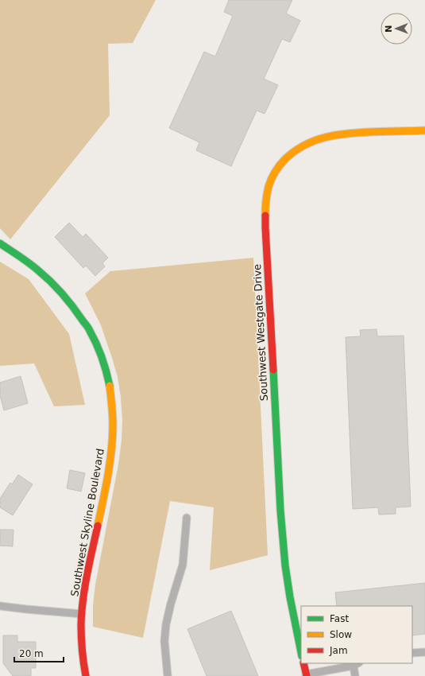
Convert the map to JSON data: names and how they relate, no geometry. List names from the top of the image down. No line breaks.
{"streets":{"street":["Southwest Westgate Drive","Southwest Skyline Boulevard"]},"legend":["Fast","Slow","Jam"],"scale_bar":"20 m","north":"left"}
